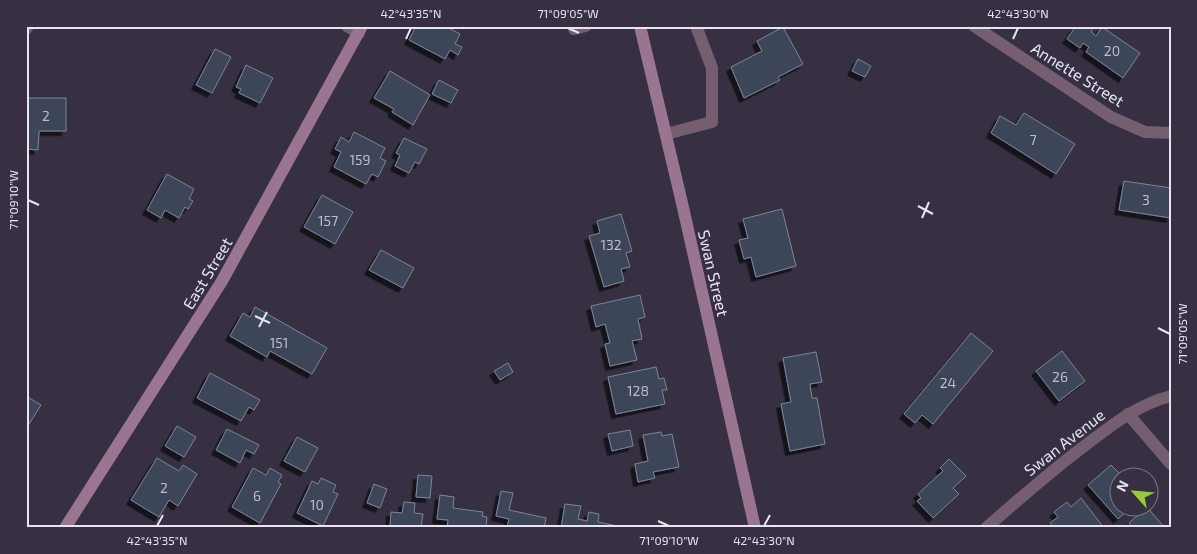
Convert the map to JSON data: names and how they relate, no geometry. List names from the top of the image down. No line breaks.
{"streets":{"main road":["East Street","Swan Street"],"street":["Annette Street","Swan Avenue"]},"house_numbers":["20","2","7","159","3","157","132","151","26","24","128","2","6","10"],"north":"top left","coordinates":["42°43'35\"N","71°09'05\"W","42°43'30\"N","71°09'10\"W"]}
